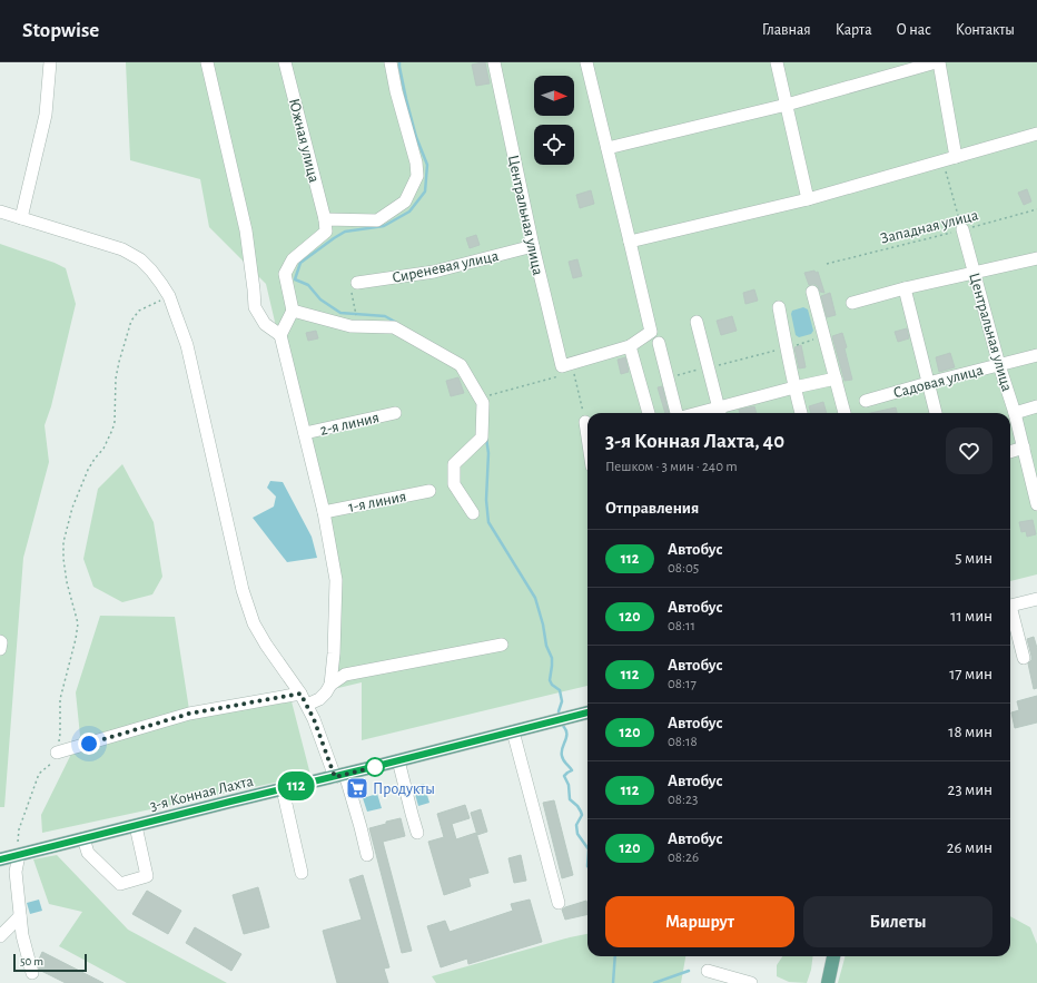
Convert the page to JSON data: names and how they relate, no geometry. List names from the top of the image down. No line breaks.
{"streets":{"main road":["3-я Конная Лахта"],"street":["Южная улица","Центральная улица","Сиреневая улица","Садовая улица","2-я линия","1-я линия"],"path":["Западная улица"]},"crossings":[["Центральная улица","Западная улица"],["Центральная улица","Сиреневая улица"],["Центральная улица","Садовая улица"]],"places":{"supermarket":["Продукты"]},"lines":["bus line 112"],"scale_bar":"50 m","north":"right","page":{"header":"Stopwise","nav":["Главная","Карта","О нас","Контакты"],"on_map":"112","heading":[["3-я Конная Лахта, 40","Пешком · 3 мин · 240 m"],"Отправления"],"list":[{"mark":"112","name":"Автобус","note":"08:05","value":"5 мин"},{"mark":"120","name":"Автобус","note":"08:11","value":"11 мин"},{"mark":"112","name":"Автобус","note":"08:17","value":"17 мин"},{"mark":"120","name":"Автобус","note":"08:18","value":"18 мин"},{"mark":"112","name":"Автобус","note":"08:23","value":"23 мин"},{"mark":"120","name":"Автобус","note":"08:26","value":"26 мин"}],"buttons":["Маршрут","Билеты"],"scale":"50 m"}}
